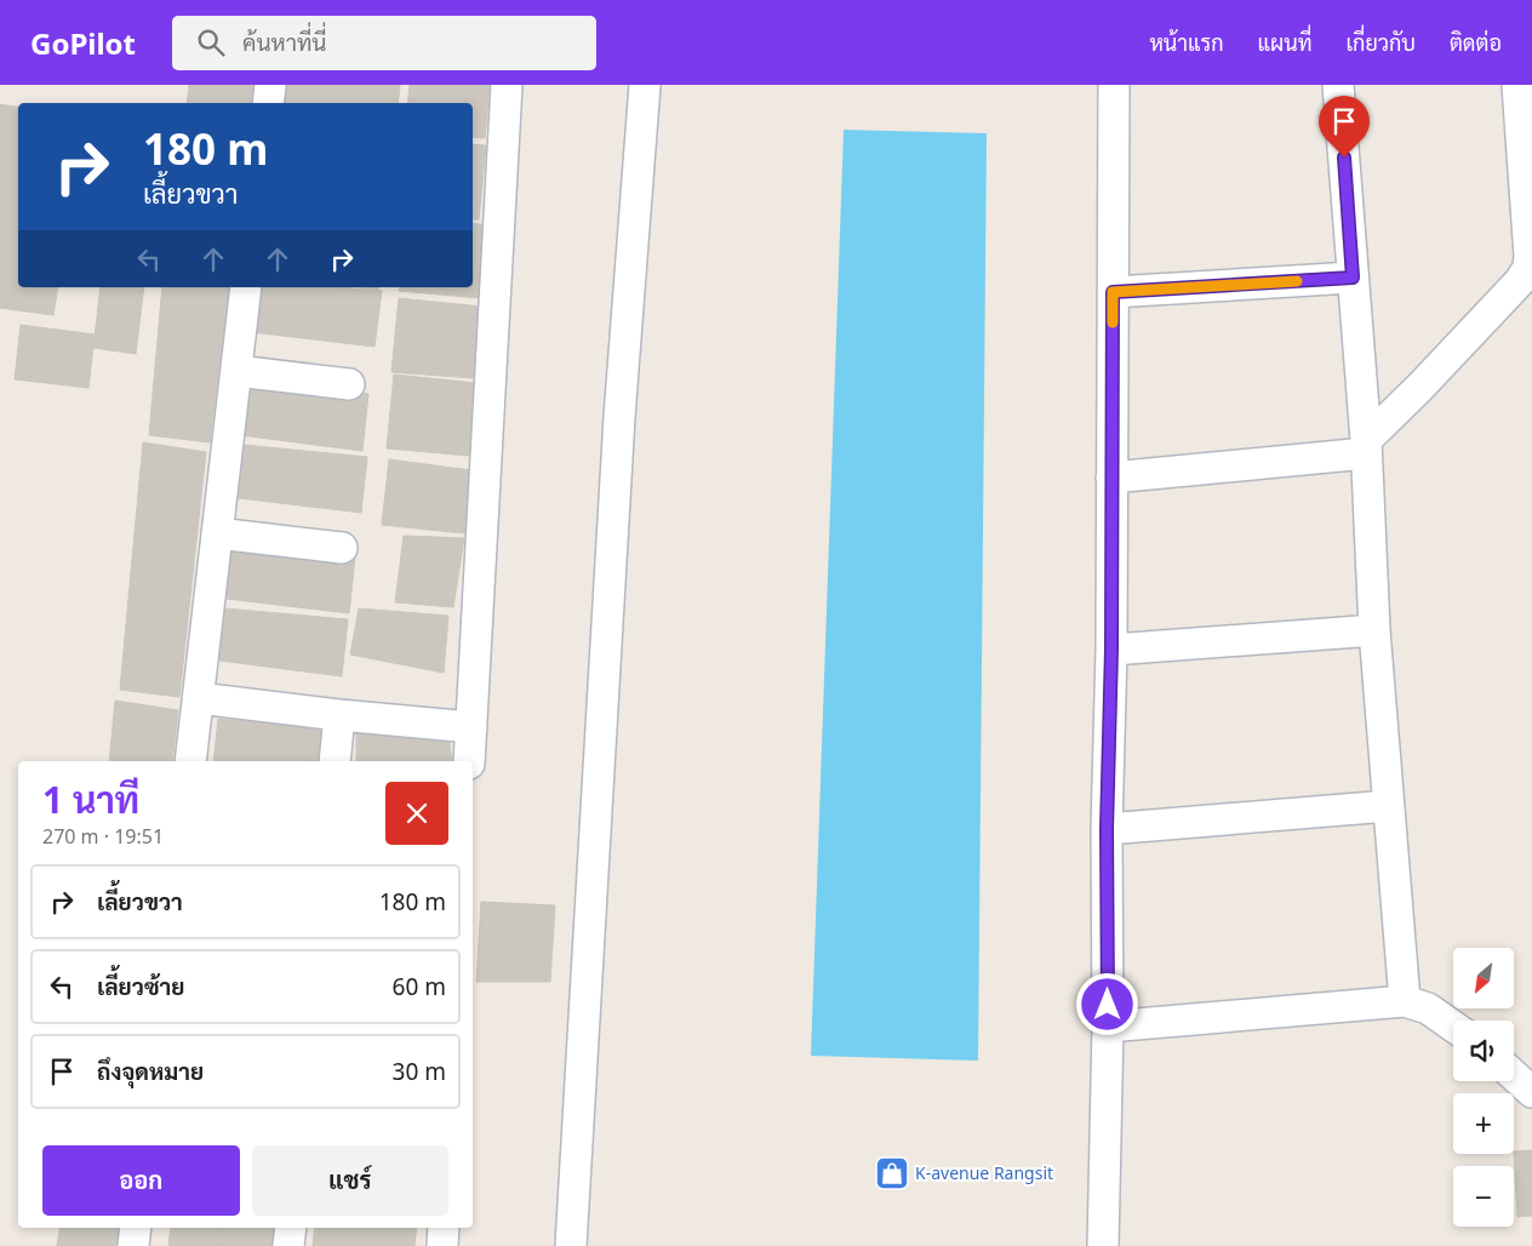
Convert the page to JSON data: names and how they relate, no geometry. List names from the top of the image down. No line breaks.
{"places":{"shop":["K-avenue Rangsit"]},"north":"bottom left","page":{"header":"GoPilot","search":"ค้นหาที่นี่","nav":["หน้าแรก","แผนที่","เกี่ยวกับ","ติดต่อ"],"turn":["180 m","เลี้ยวขวา"],"heading":["1 นาที","270 m · 19:51"],"list":[{"name":"เลี้ยวขวา","value":"180 m"},{"name":"เลี้ยวซ้าย","value":"60 m"},{"name":"ถึงจุดหมาย","value":"30 m"}],"map_buttons":["+","−"],"buttons":["ออก","แชร์"]}}
